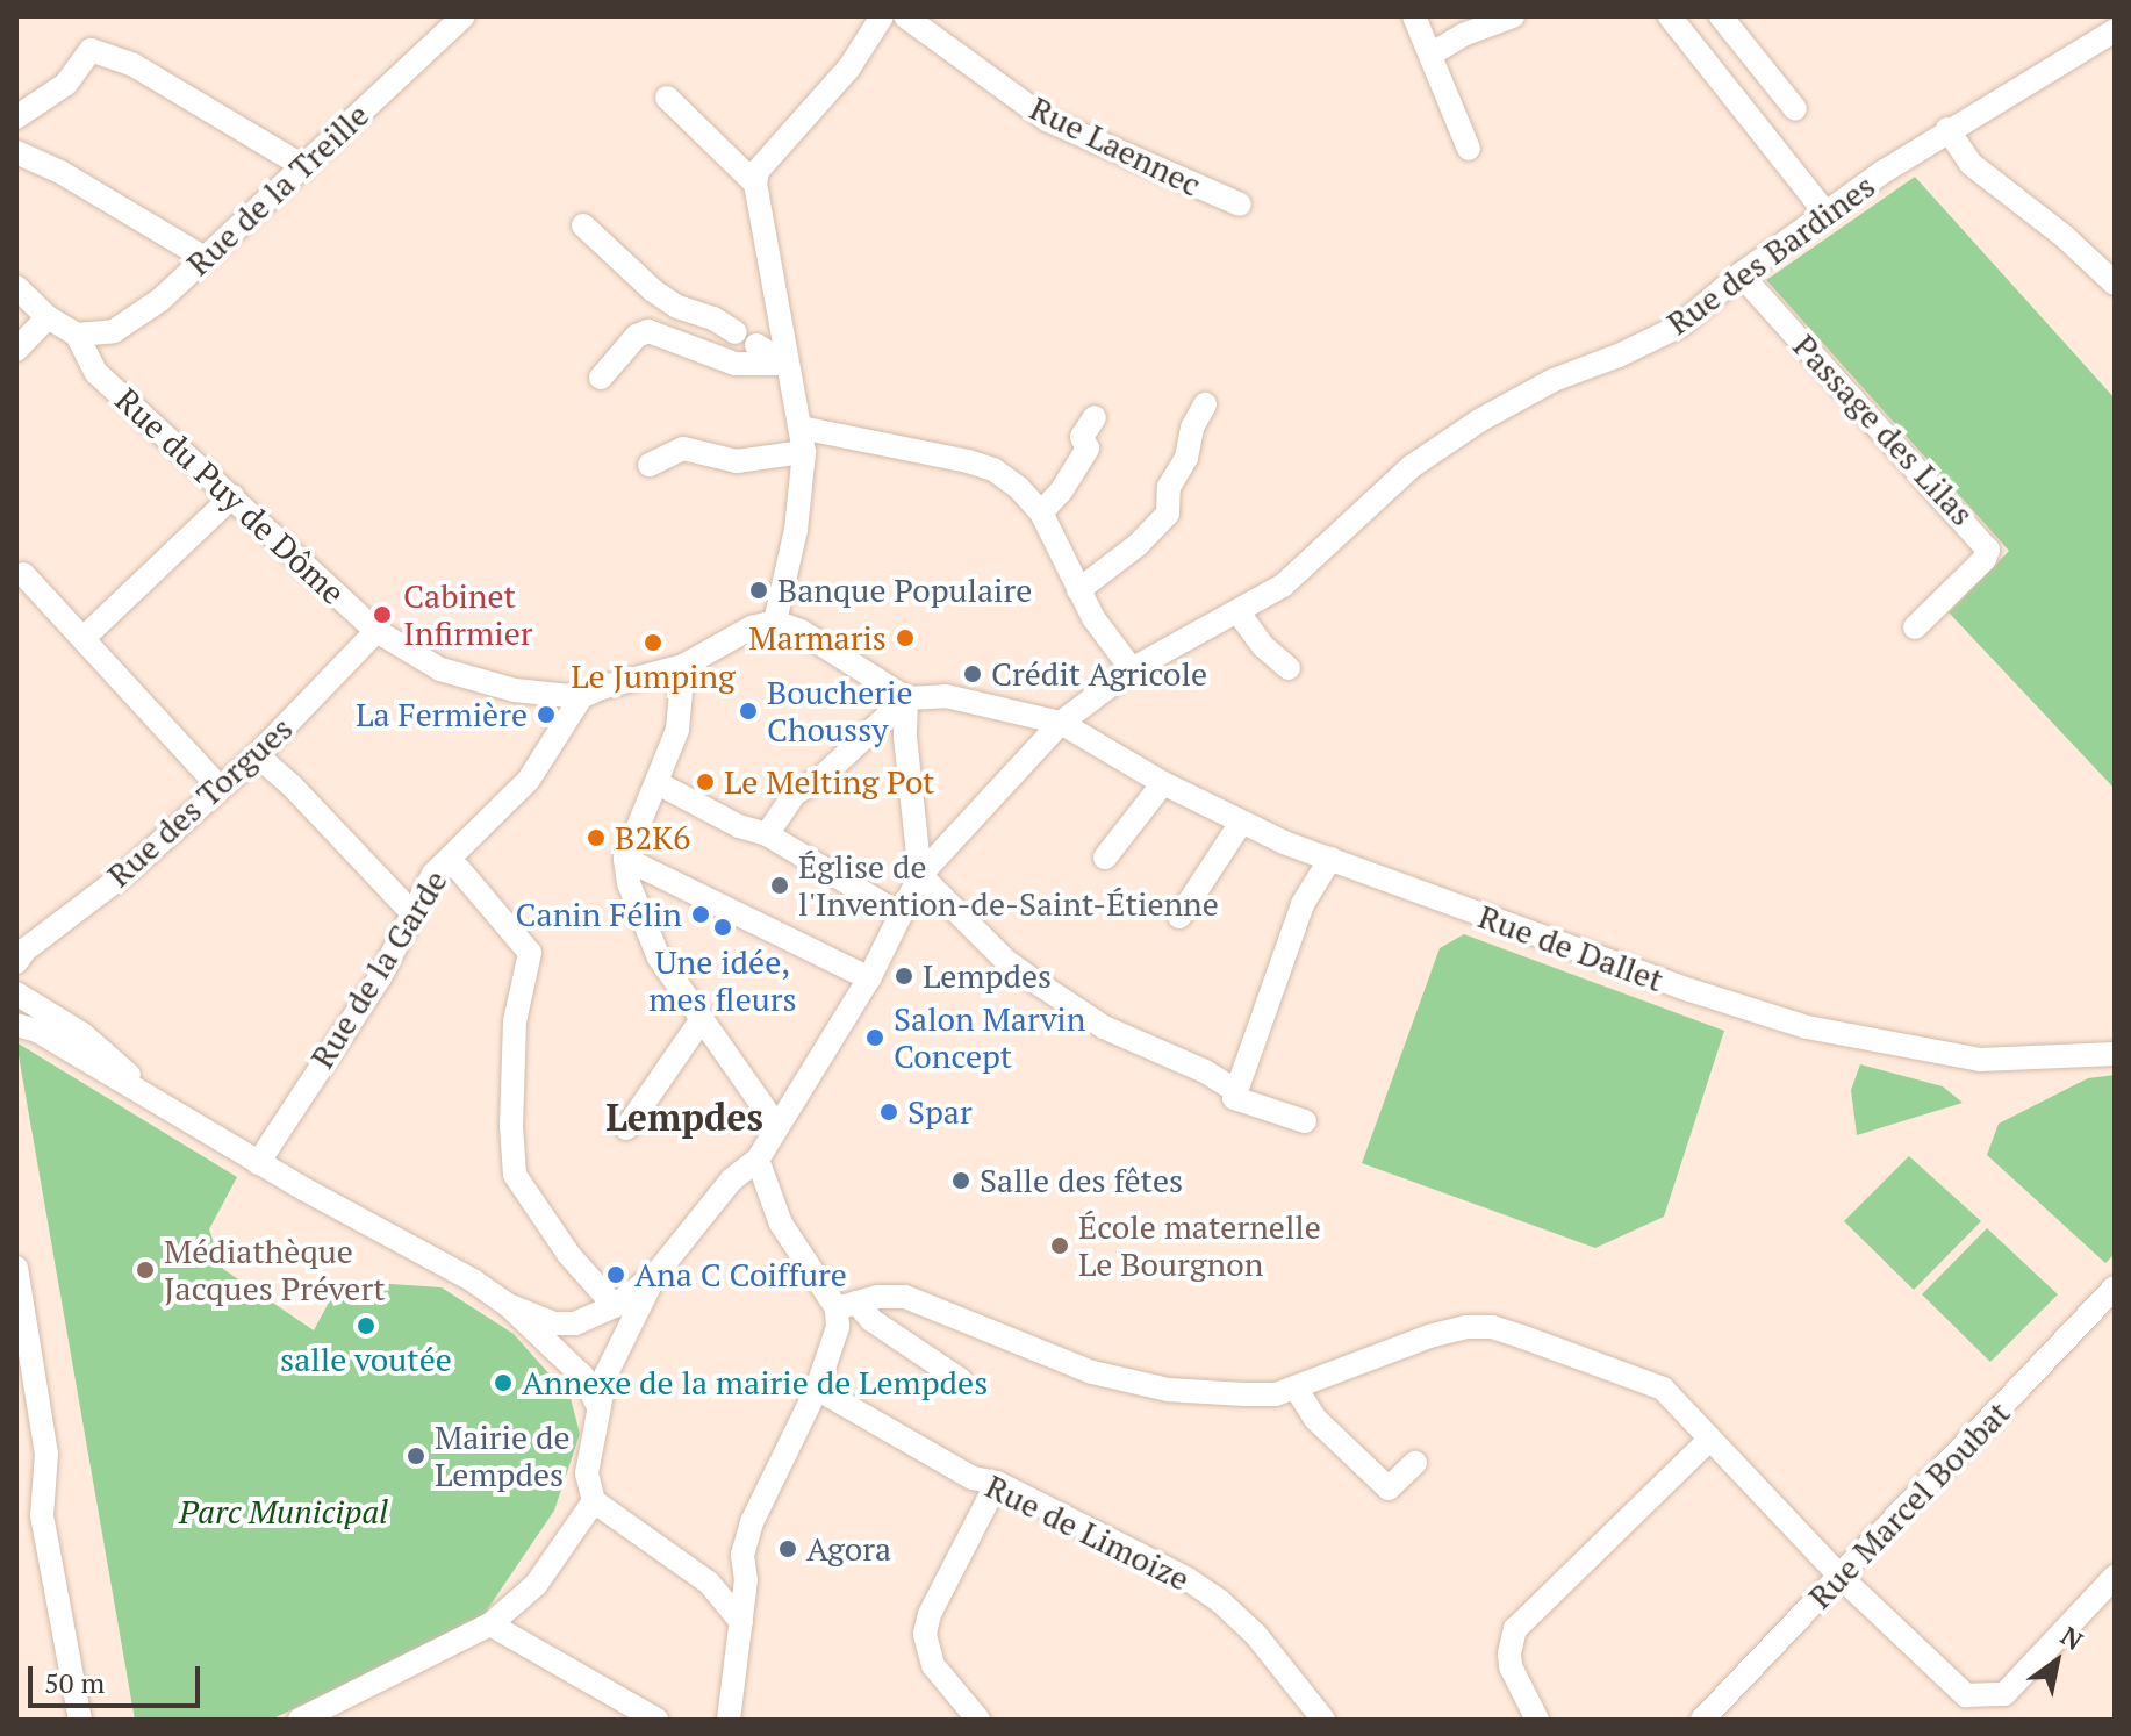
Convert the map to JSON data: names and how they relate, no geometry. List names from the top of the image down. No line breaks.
{"streets":{"street":["Rue Laennec","Rue de la Treille","Rue des Bardines","Passage des Lilas","Rue du Puy de Dôme","Rue des Torgues","Rue de Dallet","Rue de la Garde","Rue Marcel Boubat","Rue de Limoize"]},"crossings":[["Rue de la Treille","Rue du Puy de Dôme"],["Rue des Bardines","Passage des Lilas"],["Rue des Bardines","Rue de Dallet"],["Rue du Puy de Dôme","Rue des Torgues"],["Rue du Puy de Dôme","Rue de la Garde"]],"districts":["Lempdes"],"parks":["Parc Municipal"],"places":["Banque Populaire","Cabinet Infirmier","Marmaris","Le Jumping","Crédit Agricole","Boucherie Choussy","La Fermière","Le Melting Pot","B2K6","Église de l'Invention-de-Saint-Étienne","Canin Félin","Une idée, mes fleurs","Lempdes","Salon Marvin Concept","Spar","Salle des fêtes","École maternelle Le Bourgnon","Médiathèque Jacques Prévert","Ana C Coiffure","salle voutée","Annexe de la mairie de Lempdes","Mairie de Lempdes","Agora"],"scale_bar":"50 m","north":"top right"}
